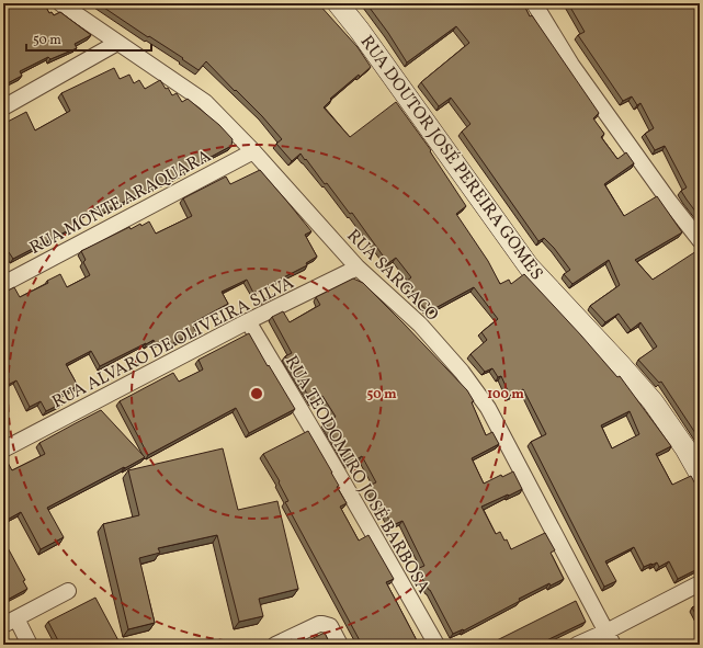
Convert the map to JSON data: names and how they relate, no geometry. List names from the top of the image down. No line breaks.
{"streets":{"main road":["RUA DOUTOR JOSÉ PEREIRA GOMES"],"street":["RUA MONTE ARAQUARA","RUA SARGACO","RUA ALVARO DE OLIVEIRA SILVA","RUA TEODOMIRO JOSÉ BARBOSA"]},"crossings":[["RUA MONTE ARAQUARA","RUA SARGACO"],["RUA SARGACO","RUA ALVARO DE OLIVEIRA SILVA"],["RUA ALVARO DE OLIVEIRA SILVA","RUA TEODOMIRO JOSÉ BARBOSA"]],"scale_bar":"50 m","rings":["50 m","100 m"]}
